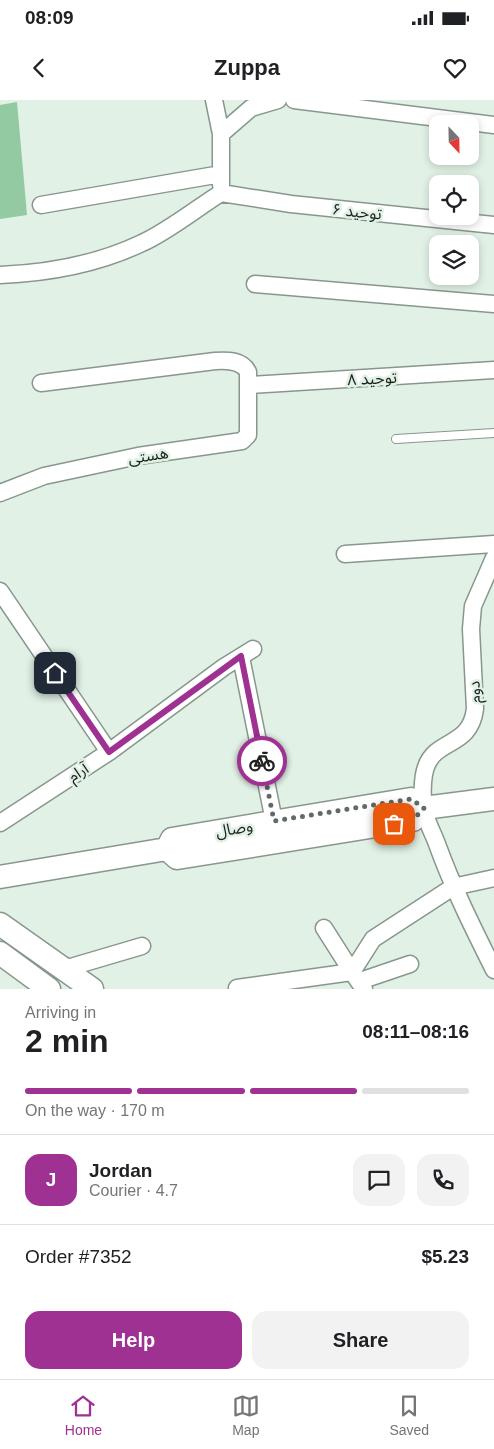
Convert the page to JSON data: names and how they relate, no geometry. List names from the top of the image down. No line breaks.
{"streets":{"main road":["وصال"],"street":["توحید ۶","توحید ۸","هستی","دوم","آرام"]},"crossings":[["توحید ۸","هستی"],["دوم","وصال"],["آرام","وصال"]],"north":"bottom","page":{"status":"08:09","header":"Zuppa","heading":["2 min","Arriving in","08:11–08:16"],"panel":["Jordan","Courier · 4.7","Order #7352","$5.23"],"bar":"On the way · 170 m","round":"J","buttons":["Help","Share"],"tabs":["Home","Map","Saved"]}}
